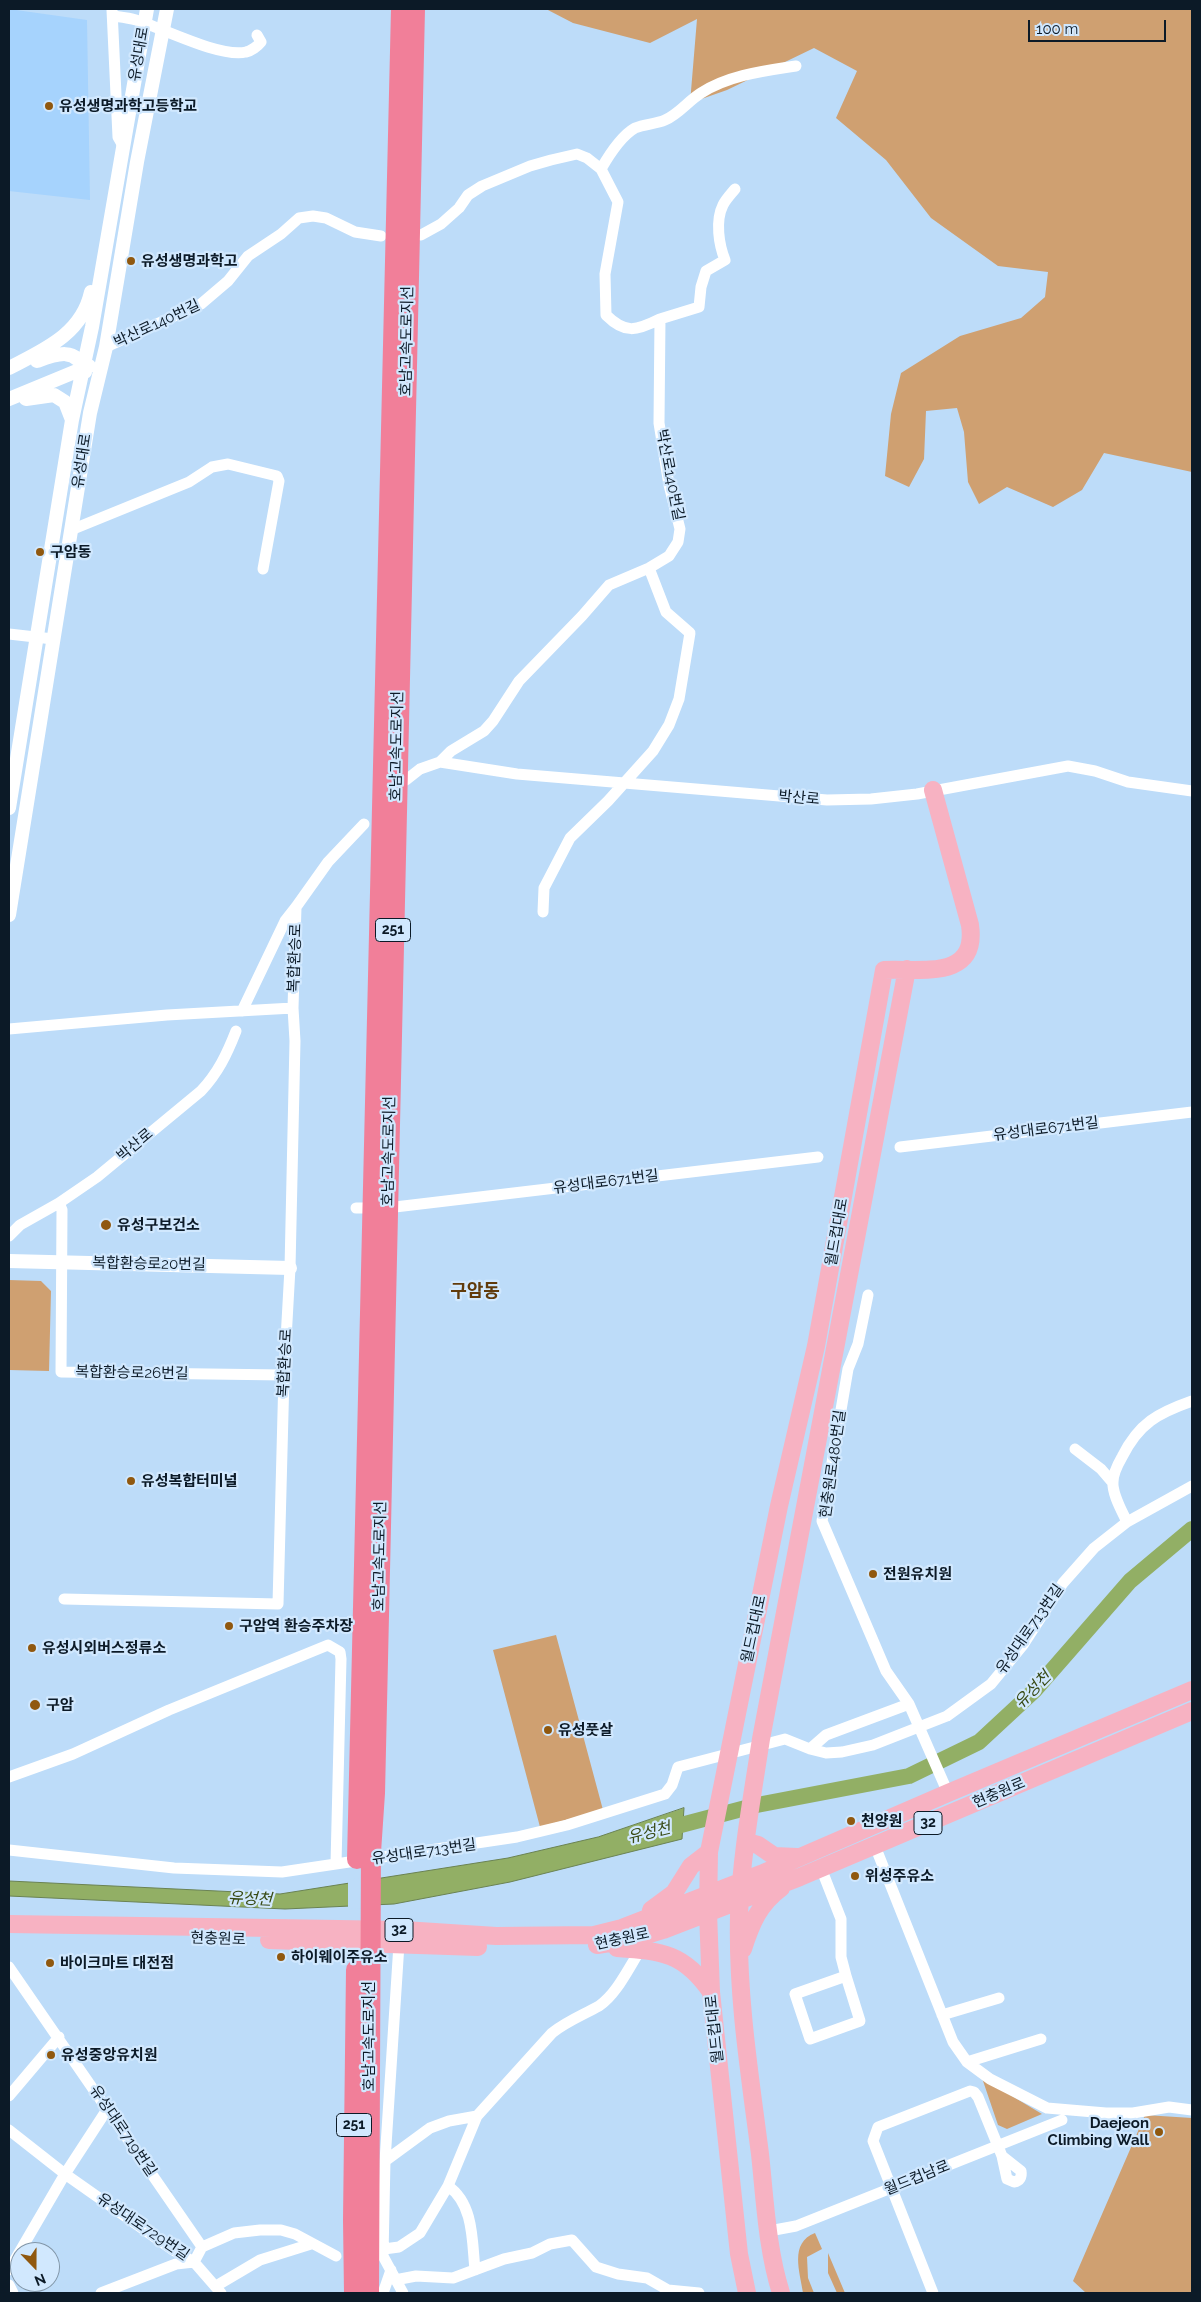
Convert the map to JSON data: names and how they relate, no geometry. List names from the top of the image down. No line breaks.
{"streets":{"highway":["호남고속도로지선","251"],"main road":["월드컵대로","현충원로","32"],"street":["유성대로","박산로140번길","박산로","복합환승로","유성대로671번길","복합환승로20번길","복합환승로26번길","현충원로480번길","유성대로713번길","유성대로719번길","월드컵남로","유성대로729번길"]},"crossings":[["유성대로","박산로140번길"],["박산로140번길","박산로"],["복합환승로","복합환승로20번길"],["복합환승로","복합환승로26번길"],["월드컵대로","현충원로"],["월드컵대로","월드컵남로"],["복합환승로20번길","복합환승로26번길"],["현충원로480번길","유성대로713번길"],["현충원로480번길","현충원로"]],"districts":["구암동"],"water":["유성천"],"places":["유성생명과학고등학교","유성생명과학고","구암동","유성구보건소","유성복합터미널","전원유치원","구암역 환승주차장","유성시외버스정류소","구암","유성풋살","천양원","위성주유소","하이웨이주유소","바이크마트 대전점","유성중앙유치원","Daejeon Climbing Wall"],"scale_bar":"100 m","north":"bottom"}
